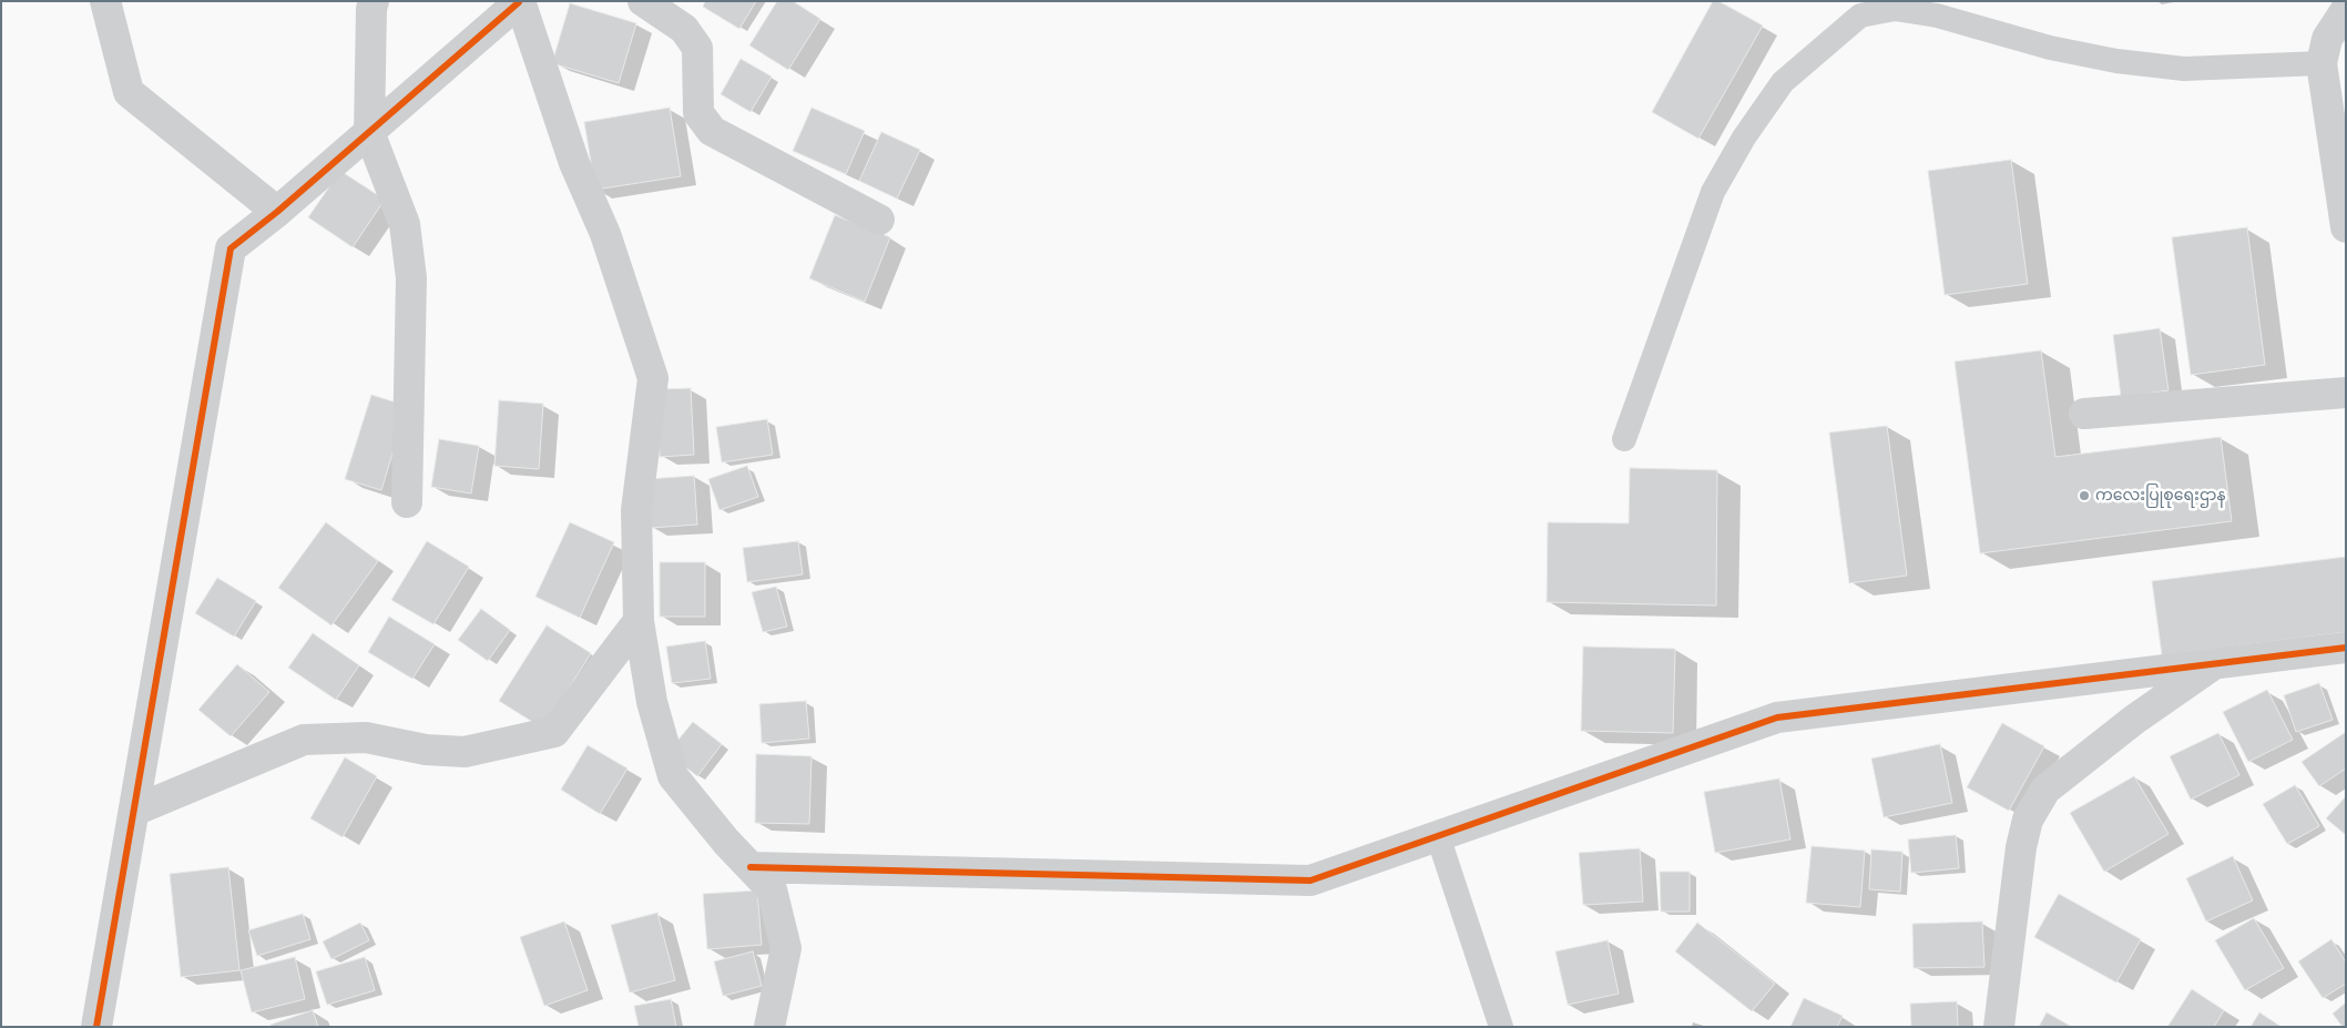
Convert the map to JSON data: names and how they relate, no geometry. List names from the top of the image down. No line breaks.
{"places":["ကလေးပြုစုရေးဌာန"]}
